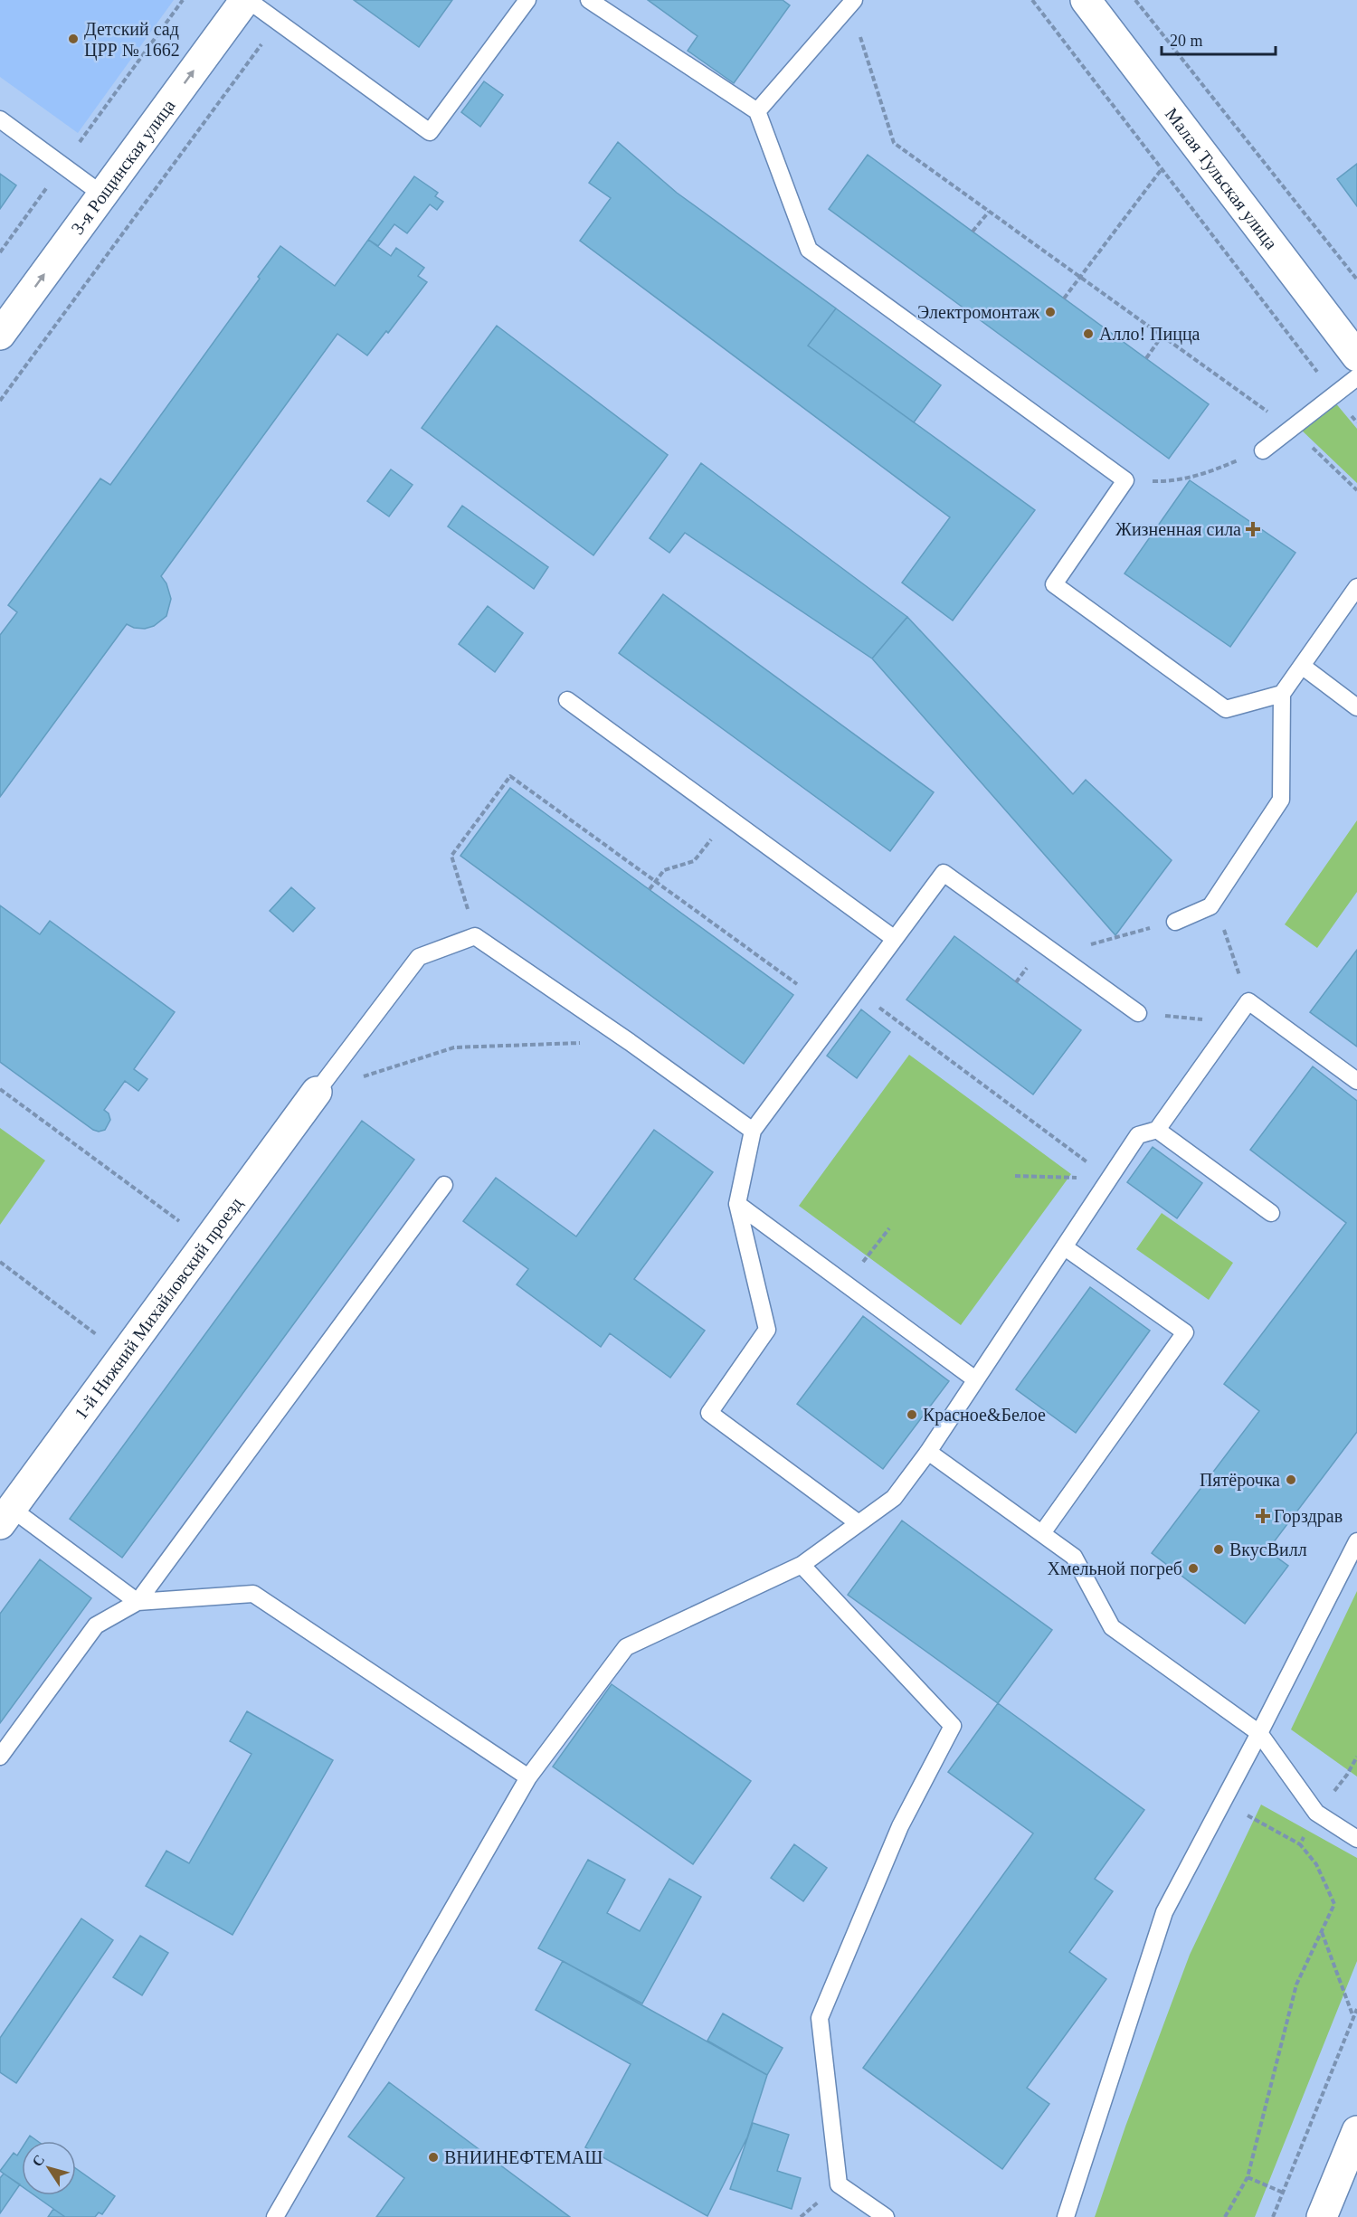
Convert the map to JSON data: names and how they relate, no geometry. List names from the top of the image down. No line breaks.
{"streets":{"street":["3-я Рощинская улица","Малая Тульская улица","1-й Нижний Михайловский проезд"]},"one_way":["3-я Рощинская улица"],"places":{"other":["Детский сад ЦРР № 1662","Электромонтаж","Алло! Пицца","Красное&Белое","Пятёрочка","ВкусВилл","Хмельной погреб","ВНИИНЕФТЕМАШ"],"health":["Жизненная сила","Горздрав"]},"scale_bar":"20 m","north":"top left"}
